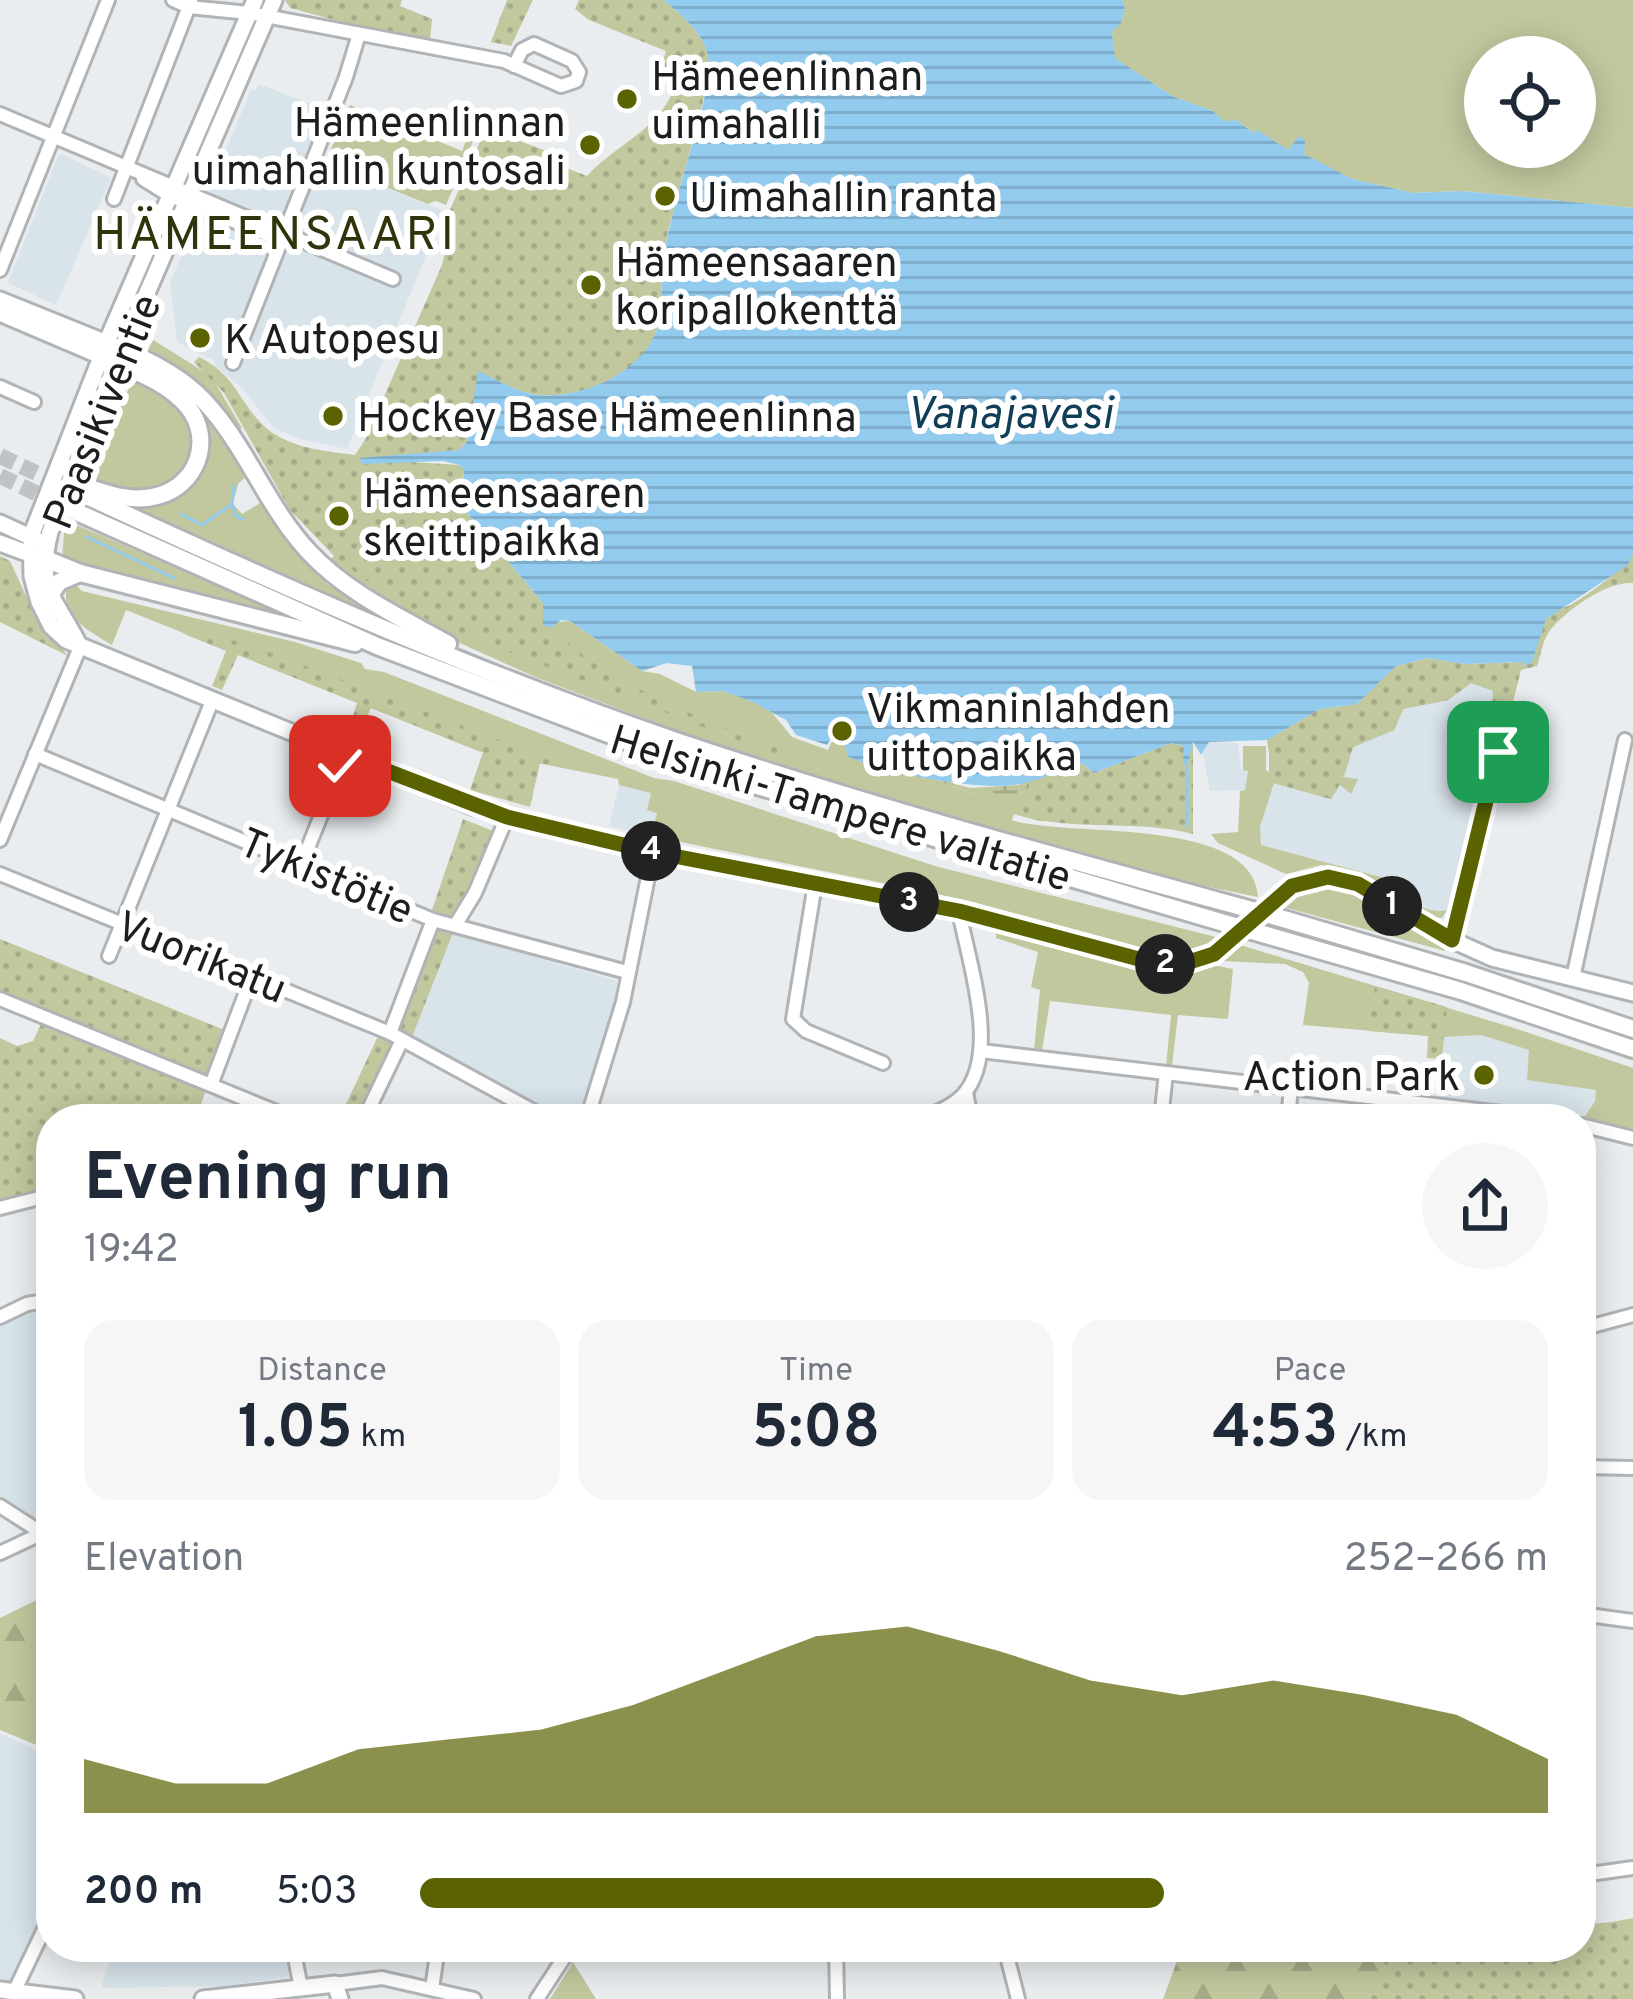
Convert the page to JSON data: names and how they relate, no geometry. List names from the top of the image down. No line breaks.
{"streets":{"highway":["Helsinki-Tampere valtatie"],"main road":["Paasikiventie"],"street":["Tykistötie","Vuorikatu"]},"districts":["HÄMEENSAARI"],"water":["Vanajavesi"],"places":["Hämeenlinnan uimahalli","Hämeenlinnan uimahallin kuntosali","Uimahallin ranta","Hämeensaaren koripallokenttä","K Autopesu","Hockey Base Hämeenlinna","Hämeensaaren skeittipaikka","Vikmaninlahden uittopaikka","Action Park"],"page":{"pins":["4","3","1","2"],"heading":["Evening run","19:42"],"stats":[["Distance","1.05 km"],["Time","5:08"],["Pace","4:53 /km"]],"chart":["Elevation","252–266 m"],"list":[{"name":"200 m","note":"5:03"}]}}
